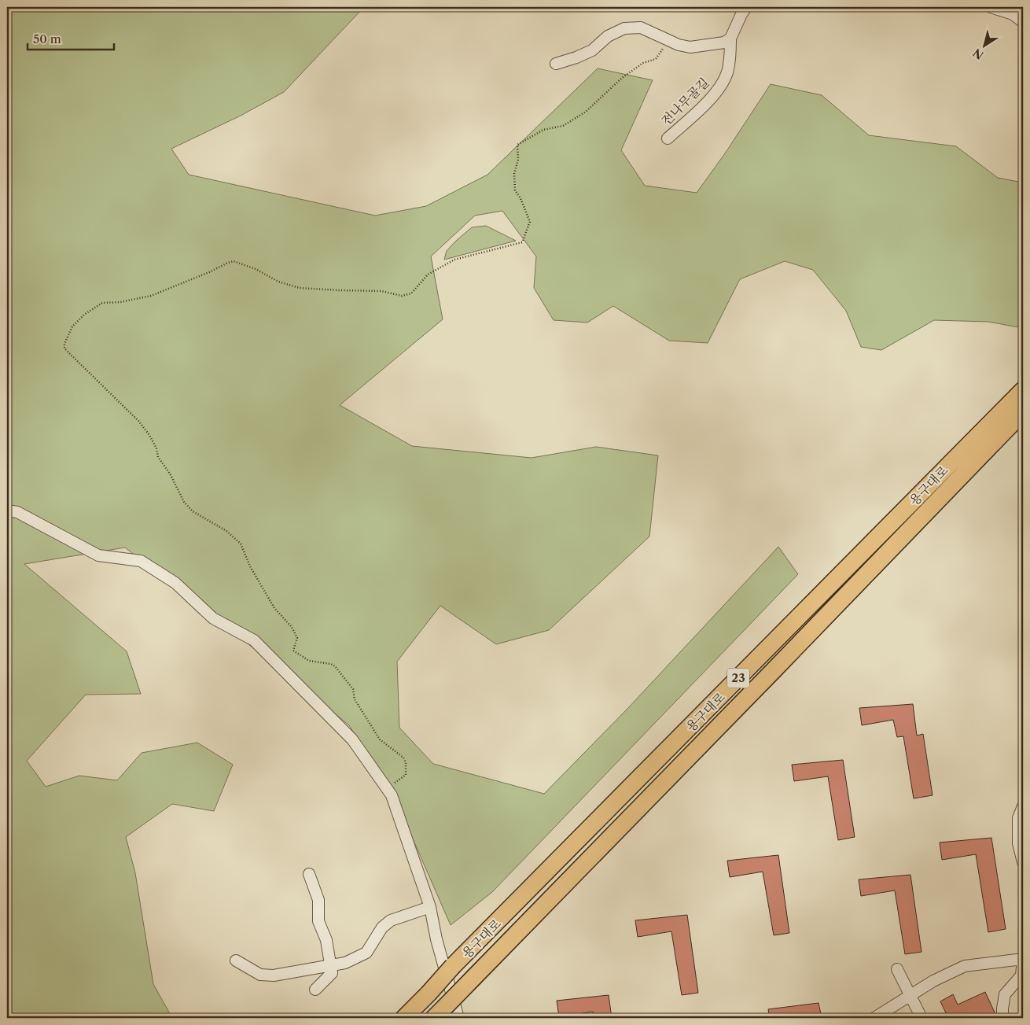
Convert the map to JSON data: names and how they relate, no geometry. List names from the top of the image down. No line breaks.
{"streets":{"highway":["용구대로","23"],"street":["전나무골길"]},"scale_bar":"50 m","north":"bottom left"}
